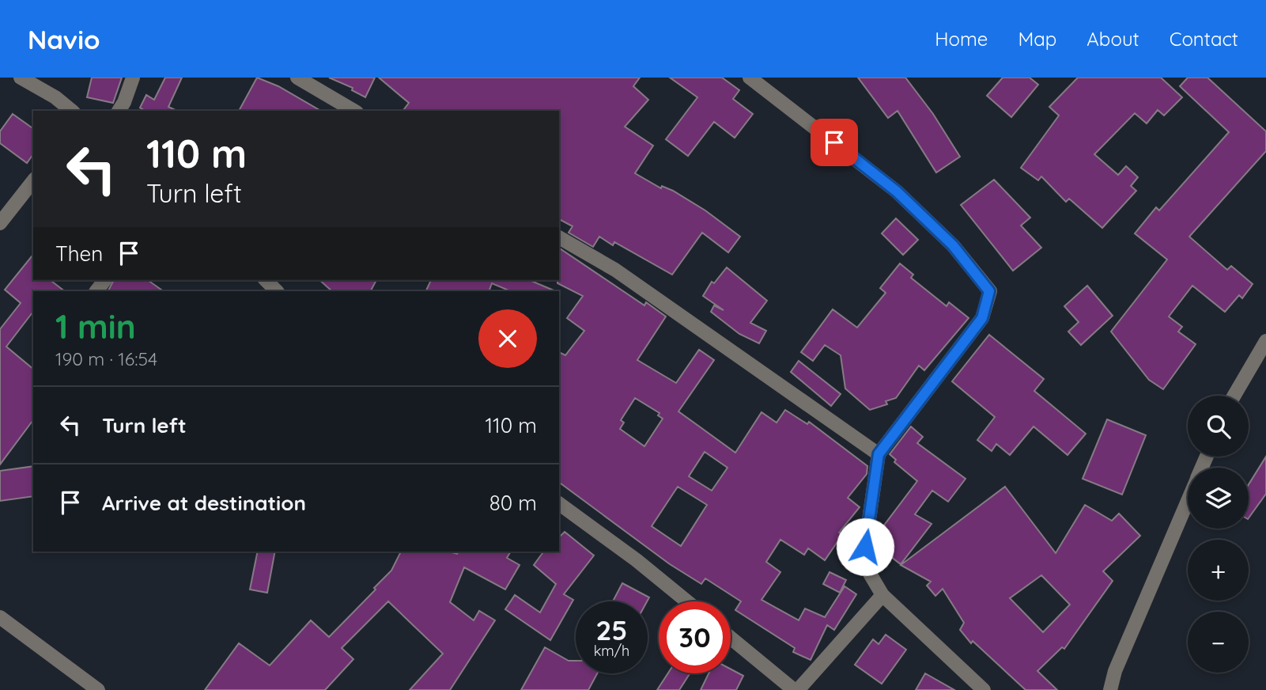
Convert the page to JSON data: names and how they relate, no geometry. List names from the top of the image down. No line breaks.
{"page":{"header":"Navio","nav":["Home","Map","About","Contact"],"turn":["110 m","Turn left"],"then":"Then","heading":["1 min","190 m · 16:54"],"list":[{"name":"Turn left","value":"110 m"},{"name":"Arrive at destination","value":"80 m"}],"map_buttons":["+","−"],"speed":"25 km/h","limit":"30"}}
